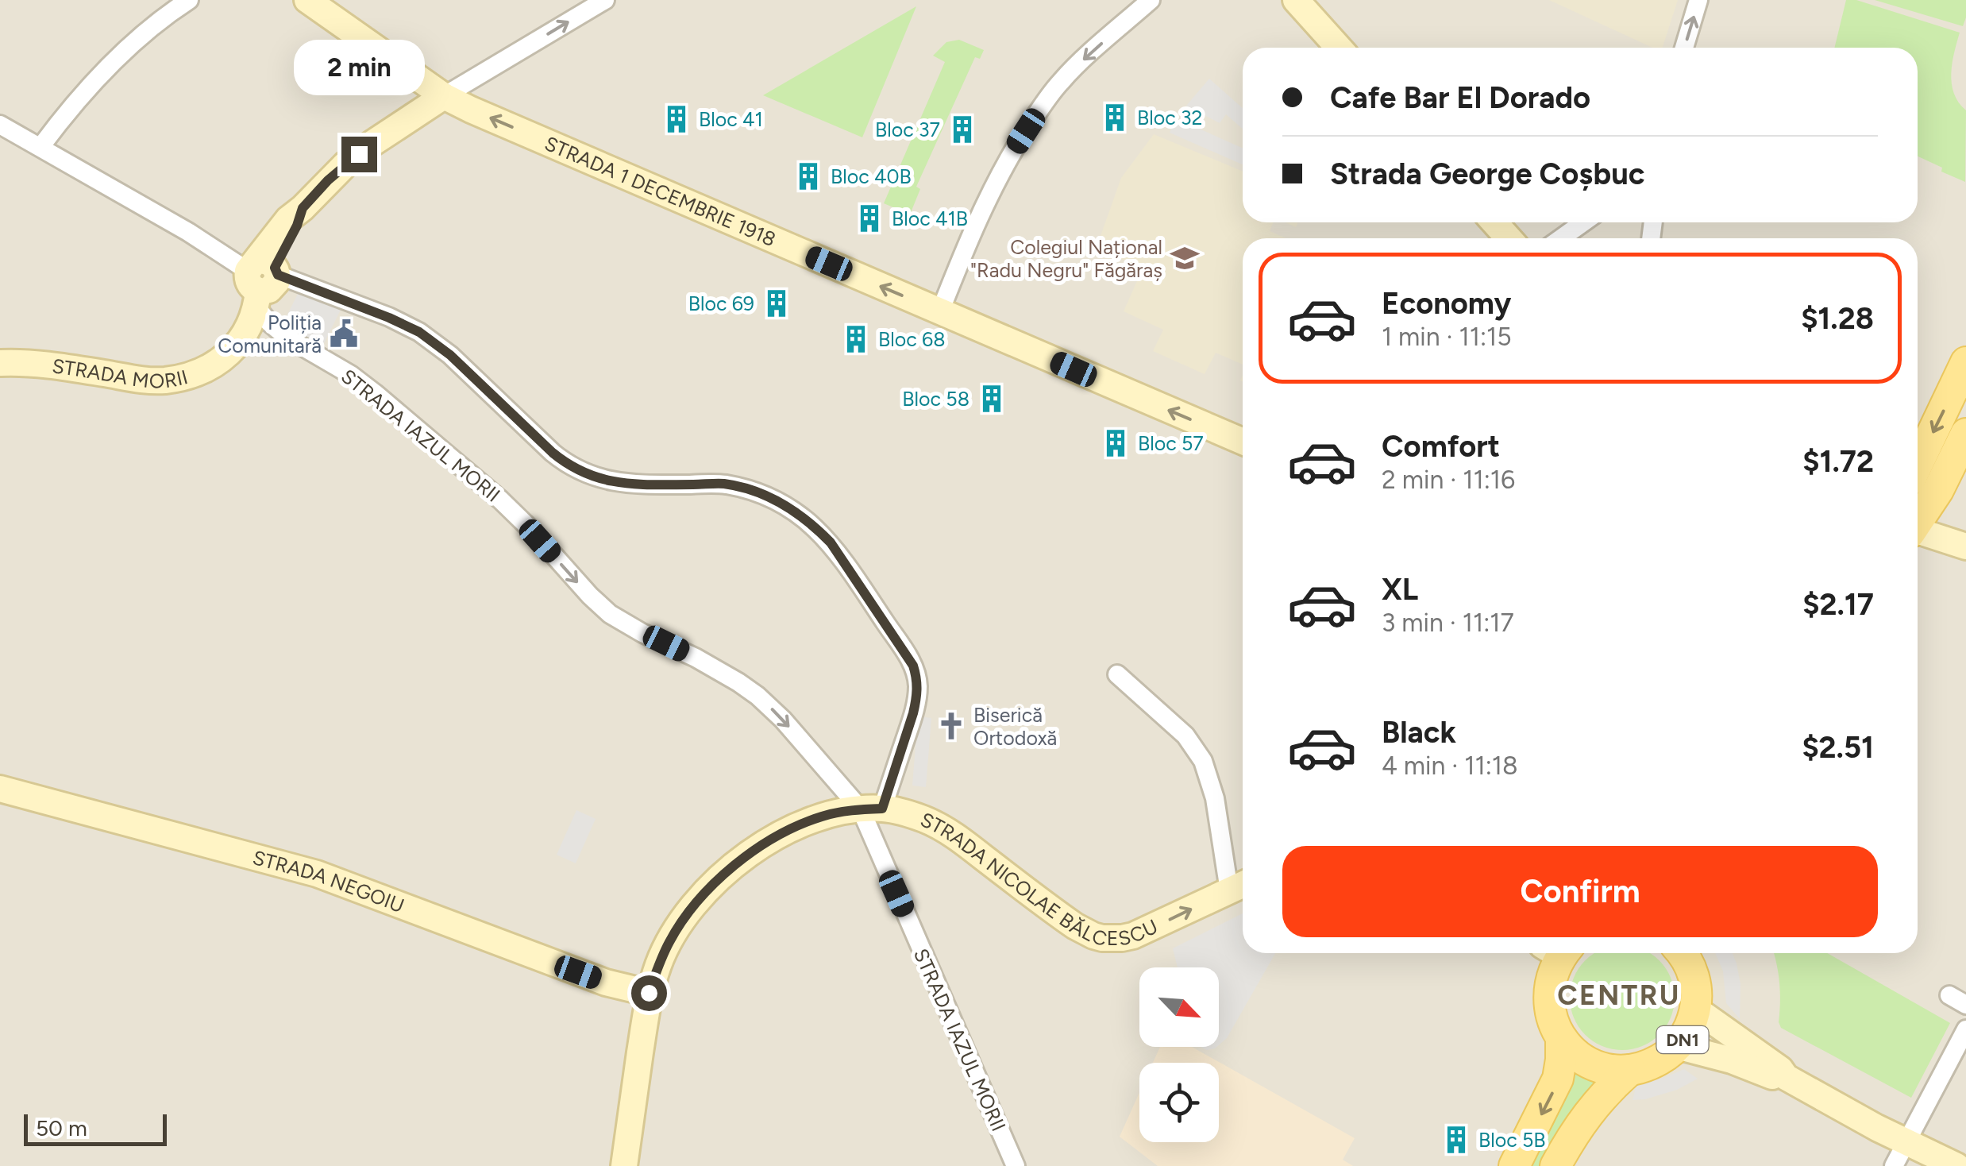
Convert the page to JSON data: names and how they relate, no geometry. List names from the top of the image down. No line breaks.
{"streets":{"main road":["DN1"],"street":["STRADA 1 DECEMBRIE 1918","STRADA MORII","STRADA IAZUL MORII","STRADA NICOLAE BĂLCESCU","STRADA NEGOIU"]},"crossings":[["STRADA 1 DECEMBRIE 1918","STRADA MORII"],["STRADA MORII","STRADA IAZUL MORII"],["STRADA IAZUL MORII","STRADA NICOLAE BĂLCESCU"],["STRADA NICOLAE BĂLCESCU","STRADA NEGOIU"]],"one_way":["STRADA 1 DECEMBRIE 1918","STRADA IAZUL MORII","STRADA NICOLAE BĂLCESCU"],"districts":["CENTRU"],"places":{"building":["Bloc 32","Bloc 41","Bloc 37","Bloc 40B","Bloc 41B","Bloc 69","Bloc 68","Bloc 58","Bloc 57","Bloc 5B"],"school or university":["Colegiul Național \"Radu Negru\" Făgăraș"],"public building":["Poliția Comunitară"],"church":["Biserică Ortodoxă"]},"scale_bar":"50 m","north":"bottom right","page":{"bubble":"2 min","banner":["Cafe Bar El Dorado","Strada George Coșbuc"],"list":[{"name":"Economy","note":"1 min · 11:15","value":"$1.28"},{"name":"Comfort","note":"2 min · 11:16","value":"$1.72"},{"name":"XL","note":"3 min · 11:17","value":"$2.17"},{"name":"Black","note":"4 min · 11:18","value":"$2.51"}],"buttons":"Confirm","scale":"50 m"}}
